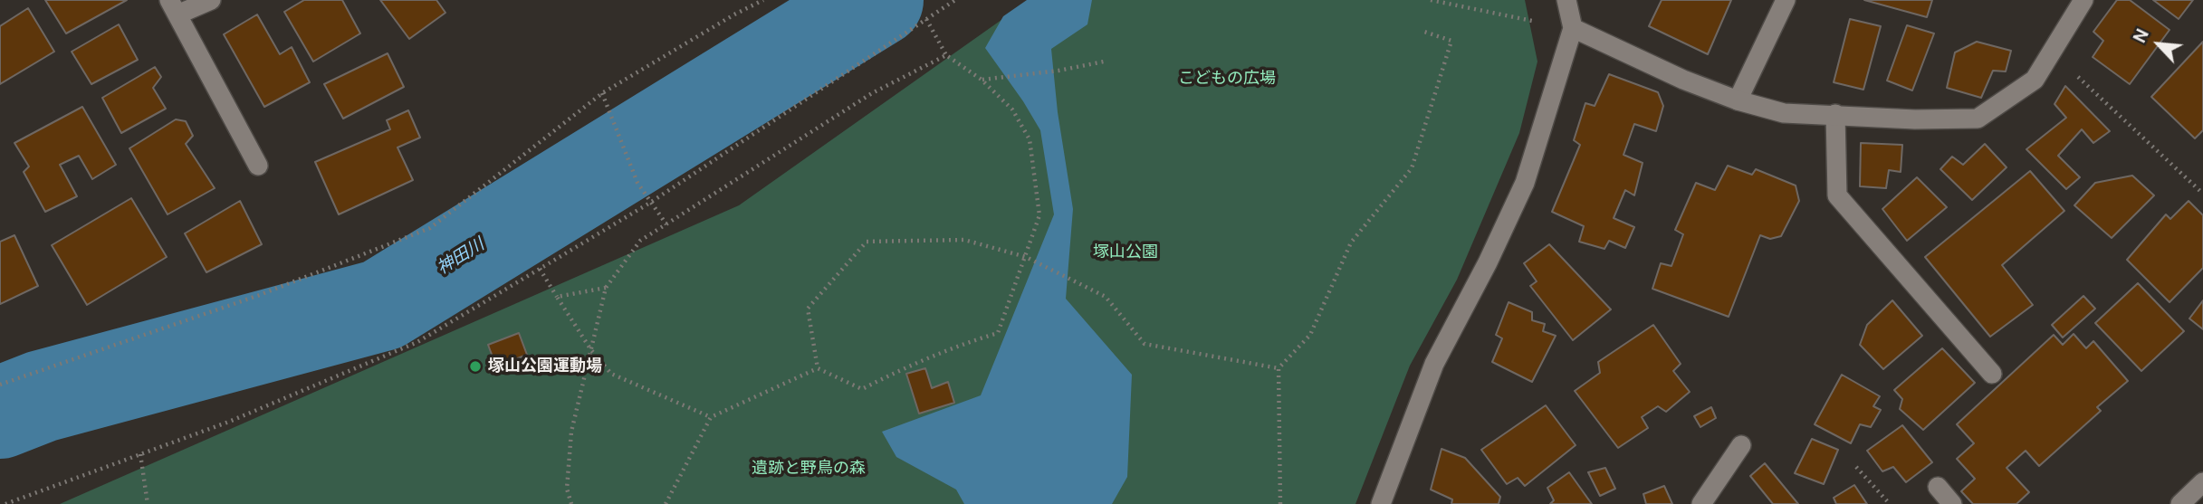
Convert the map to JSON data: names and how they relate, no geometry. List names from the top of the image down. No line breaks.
{"water":["神田川"],"parks":["こどもの広場","塚山公園","遺跡と野鳥の森"],"places":["塚山公園運動場"],"north":"top left"}
